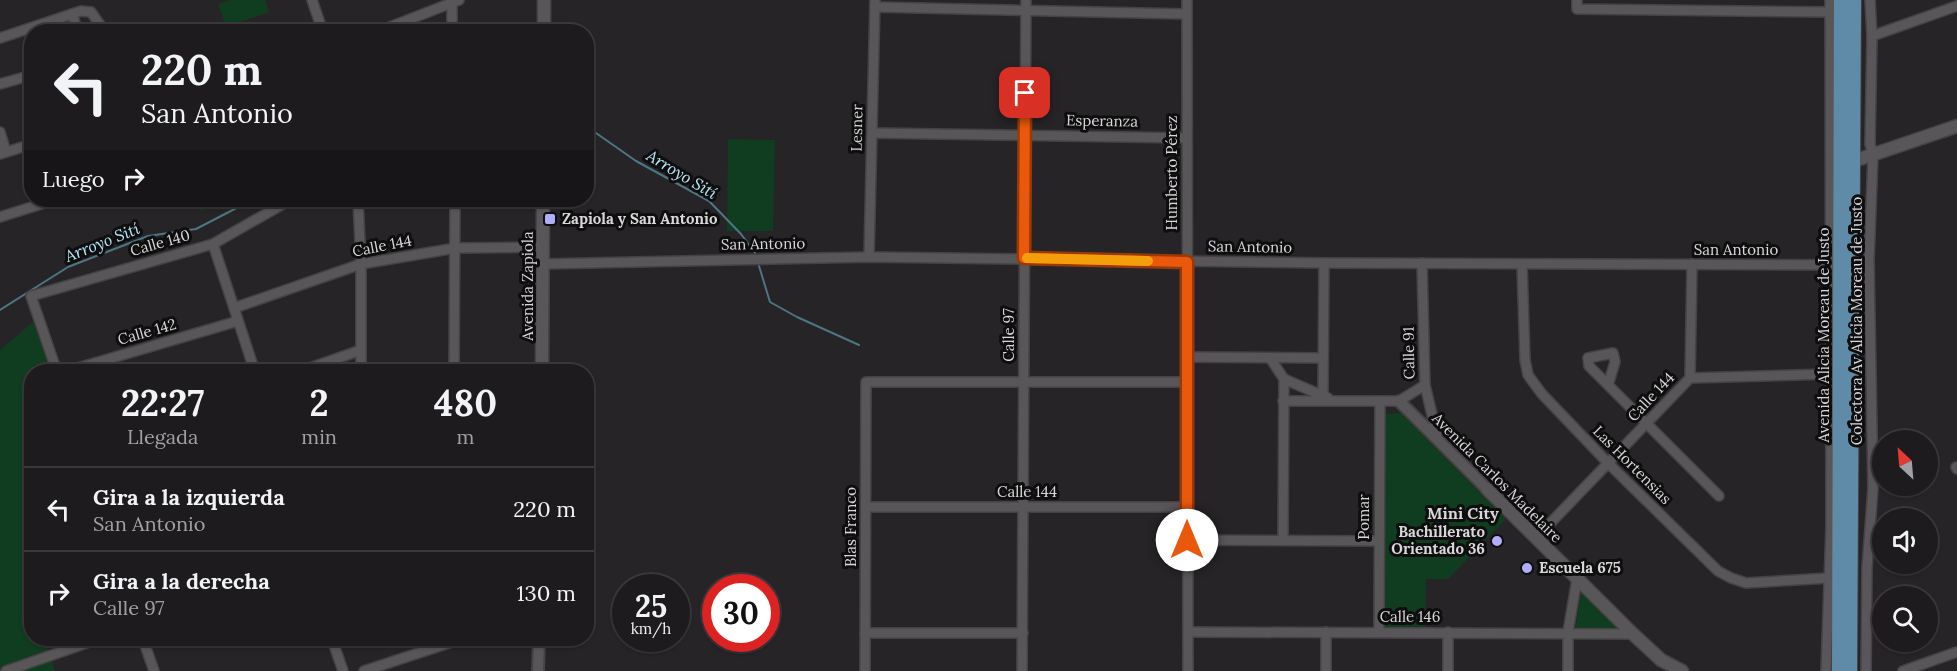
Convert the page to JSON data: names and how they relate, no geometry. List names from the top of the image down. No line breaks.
{"streets":{"main road":["Avenida Zapiola","Avenida Alicia Moreau de Justo","Avenida Carlos Madelaire"],"street":["Esperanza","Lesner","Humberto Pérez","Calle 140","San Antonio","Calle 144","Colectora Av Alicia Moreau de Justo","Calle 142","Calle 97","Calle 91","Las Hortensias","Pomar","Blas Franco","Calle 146"]},"crossings":[["Esperanza","Lesner"],["Esperanza","Humberto Pérez"],["Esperanza","Calle 97"],["Lesner","San Antonio"],["Humberto Pérez","San Antonio"],["Humberto Pérez","Calle 144"],["Humberto Pérez","Calle 146"],["San Antonio","Avenida Zapiola"],["San Antonio","Calle 97"],["San Antonio","Avenida Alicia Moreau de Justo"],["San Antonio","Calle 91"],["San Antonio","Las Hortensias"],["Calle 144","Avenida Zapiola"],["Calle 144","Calle 97"],["Calle 144","Las Hortensias"],["Calle 144","Avenida Carlos Madelaire"],["Calle 144","Blas Franco"],["Calle 97","Blas Franco"],["Calle 91","Avenida Carlos Madelaire"],["Avenida Carlos Madelaire","Calle 146"],["Pomar","Calle 146"]],"districts":["Mini City"],"water":["Arroyo Sití"],"places":{"transit":["Zapiola y San Antonio"],"other":["Bachillerato Orientado 36","Escuela 675"]},"north":"top left","page":{"turn":["220 m","San Antonio"],"then":"Luego","eta":["22:27","Llegada","2","min","480","m"],"list":[{"name":"Gira a la izquierda","note":"San Antonio","value":"220 m"},{"name":"Gira a la derecha","note":"Calle 97","value":"130 m"}],"speed":"25 km/h","limit":"30"}}
